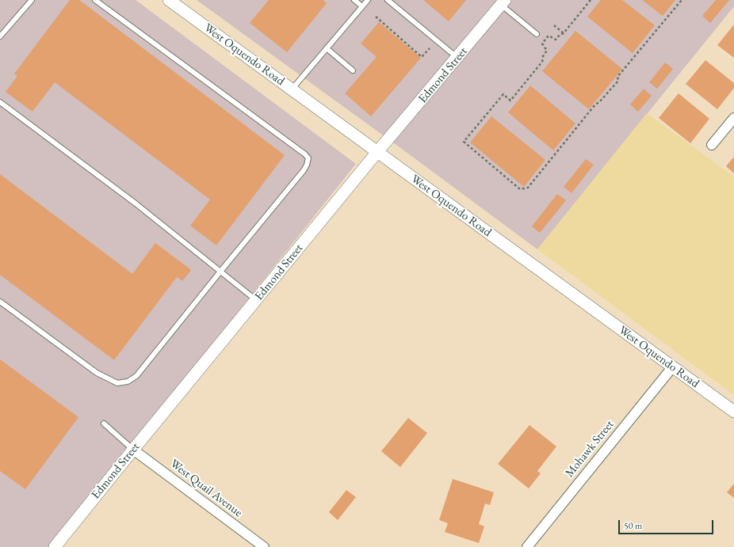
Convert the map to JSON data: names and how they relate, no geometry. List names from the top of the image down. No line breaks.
{"streets":{"street":["West Oquendo Road","Edmond Street","Mohawk Street","West Quail Avenue"]},"crossings":[["West Oquendo Road","Edmond Street"],["West Oquendo Road","Mohawk Street"],["Edmond Street","West Quail Avenue"]],"scale_bar":"50 m"}
